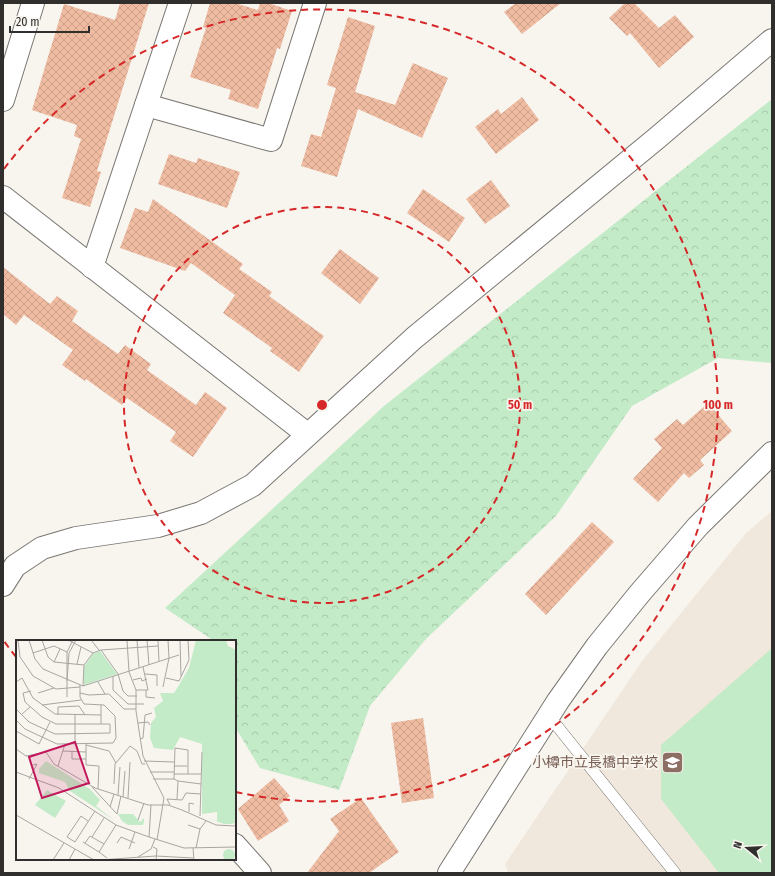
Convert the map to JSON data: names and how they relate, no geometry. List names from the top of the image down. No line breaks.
{"places":{"school or university":["小樽市立長橋中学校"]},"scale_bar":"20 m","north":"left","rings":["50 m","100 m"]}
